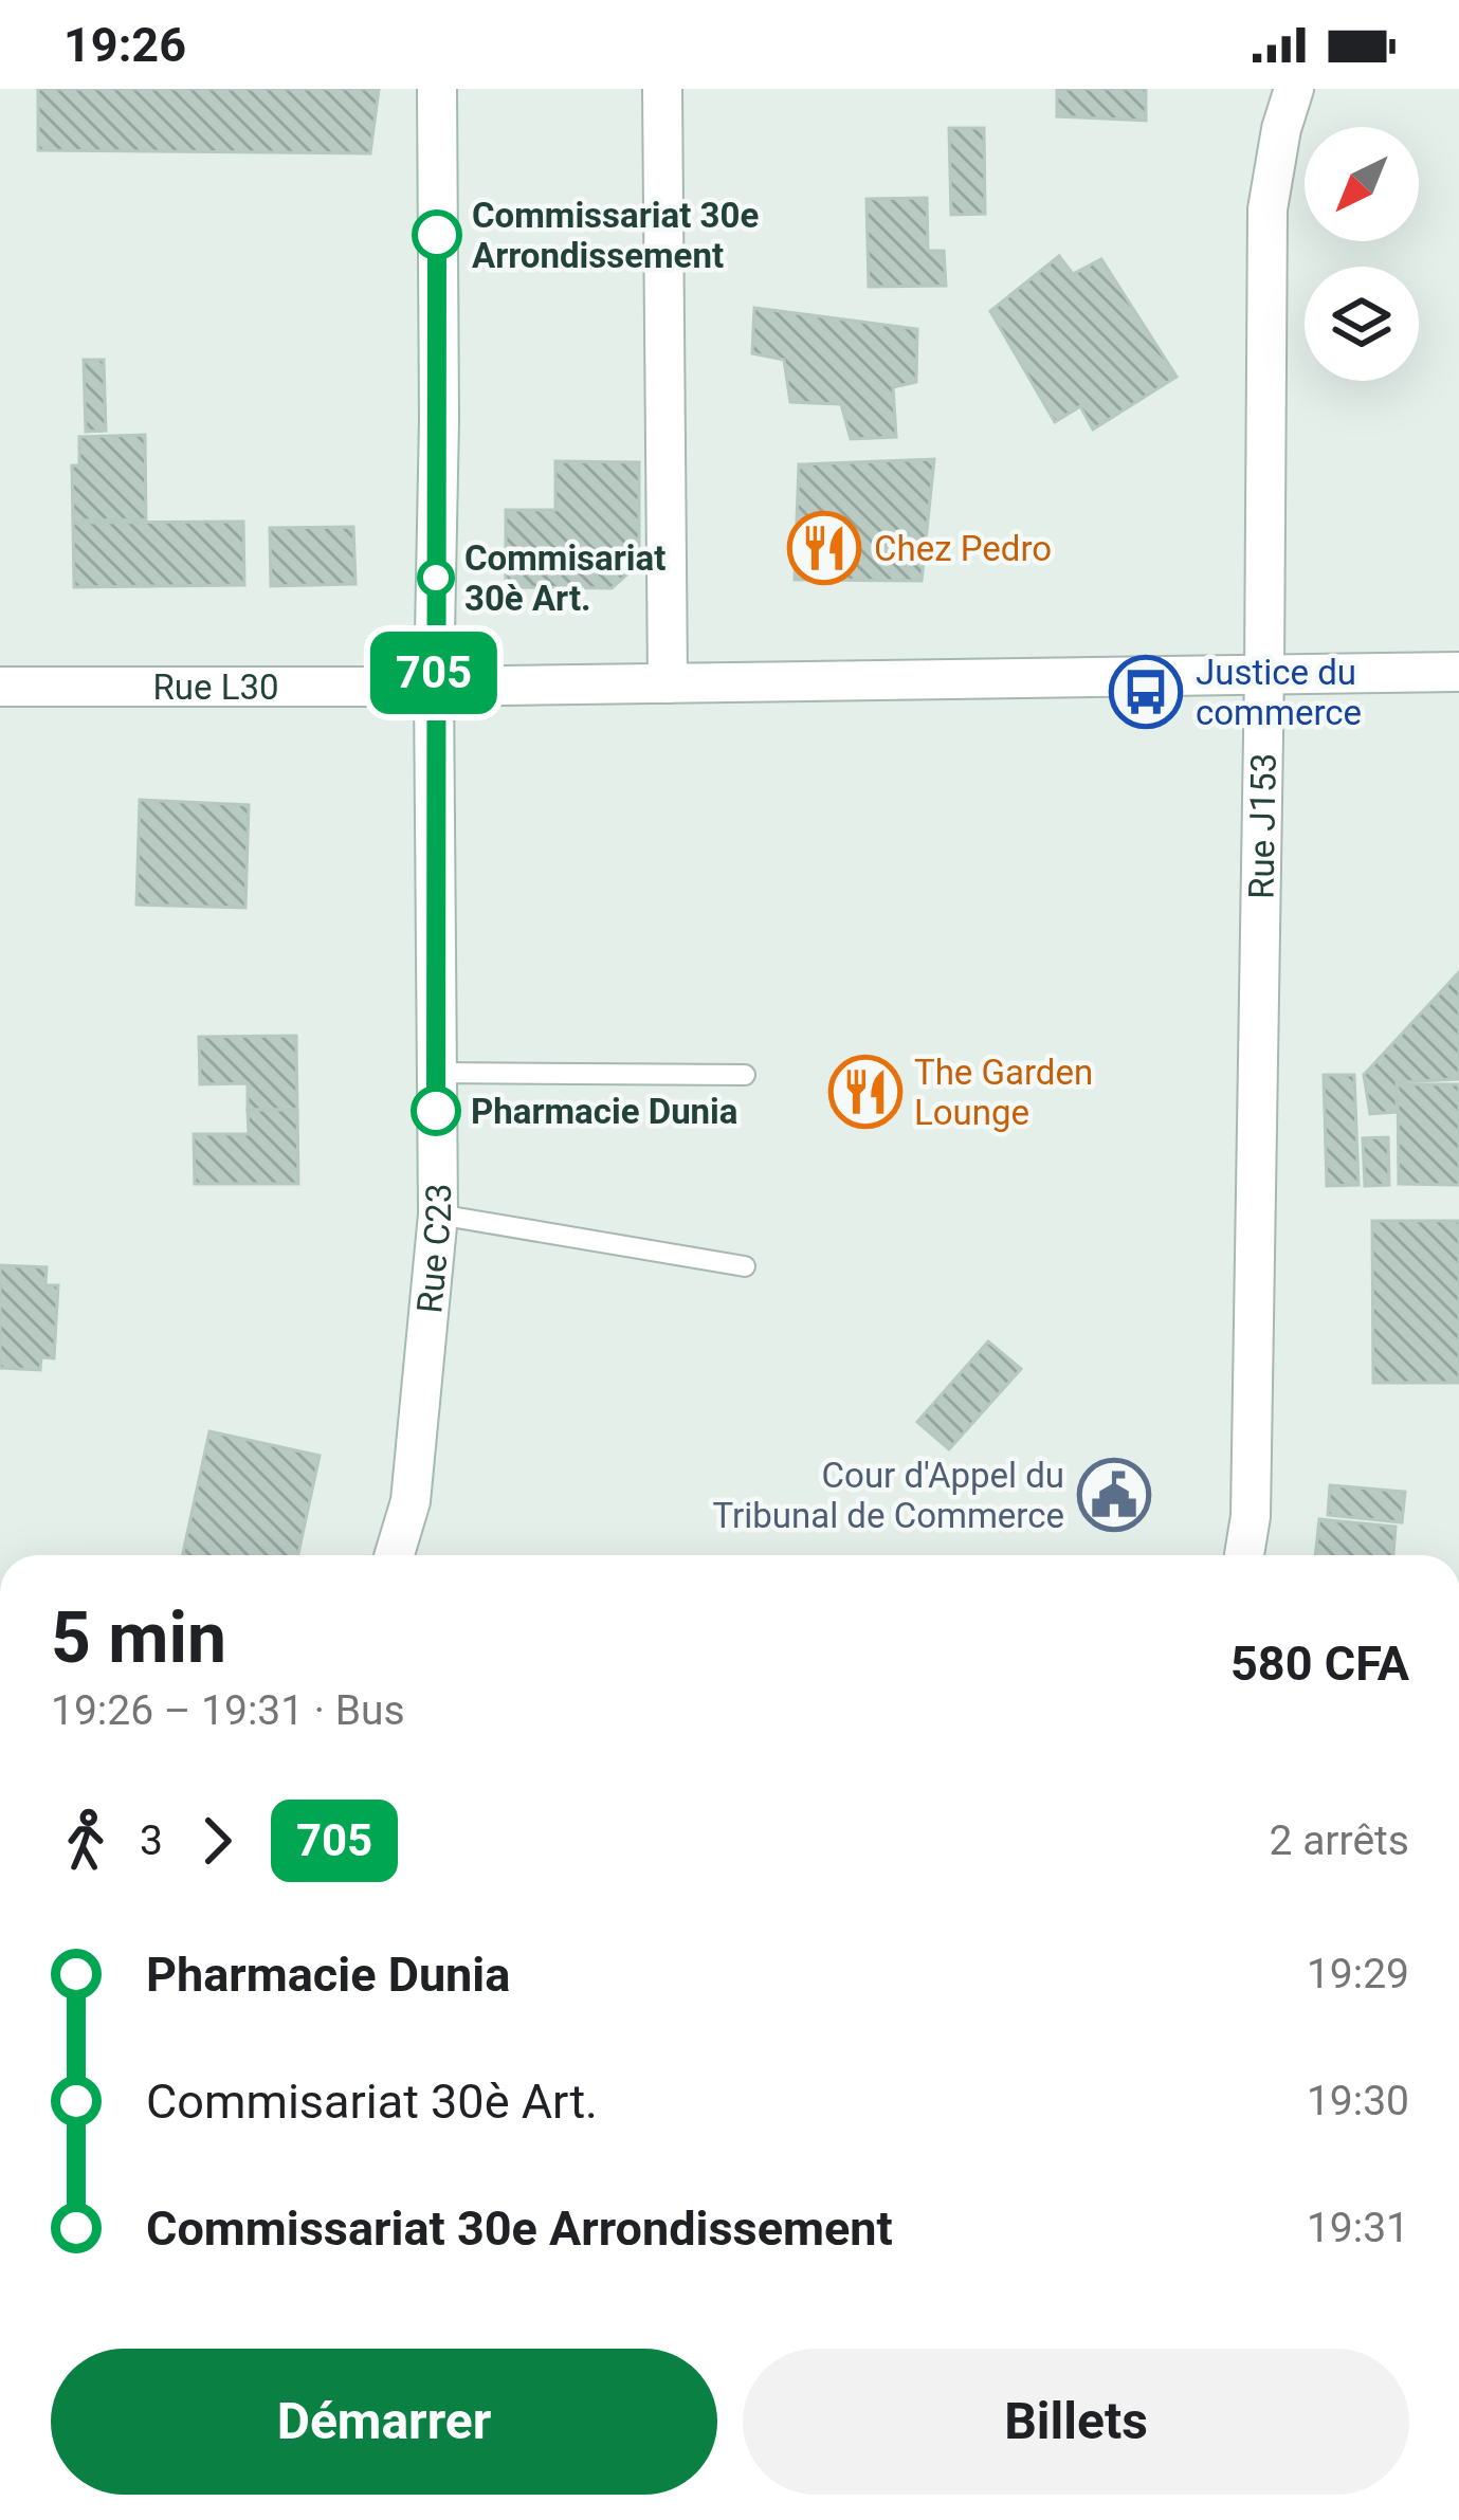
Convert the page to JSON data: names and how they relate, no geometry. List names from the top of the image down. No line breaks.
{"streets":{"street":["Rue L30","Rue J153","Rue C23"]},"crossings":[["Rue L30","Rue J153"],["Rue L30","Rue C23"]],"places":{"other":["Commissariat 30e Arrondissement","Commisariat 30è Art.","Pharmacie Dunia"],"restaurant":["Chez Pedro","The Garden Lounge"],"bus stop":["Justice du commerce"],"public building":["Cour d'Appel du Tribunal de Commerce"]},"lines":["bus line 705"],"north":"bottom left","page":{"status":"19:26","on_map":"705","heading":["5 min","19:26 – 19:31 · Bus","580 CFA"],"legs":["3","705","2 arrêts"],"list":[{"name":"Pharmacie Dunia","value":"19:29"},{"name":"Commisariat 30è Art.","value":"19:30"},{"name":"Commissariat 30e Arrondissement","value":"19:31"}],"buttons":["Démarrer","Billets"]}}
